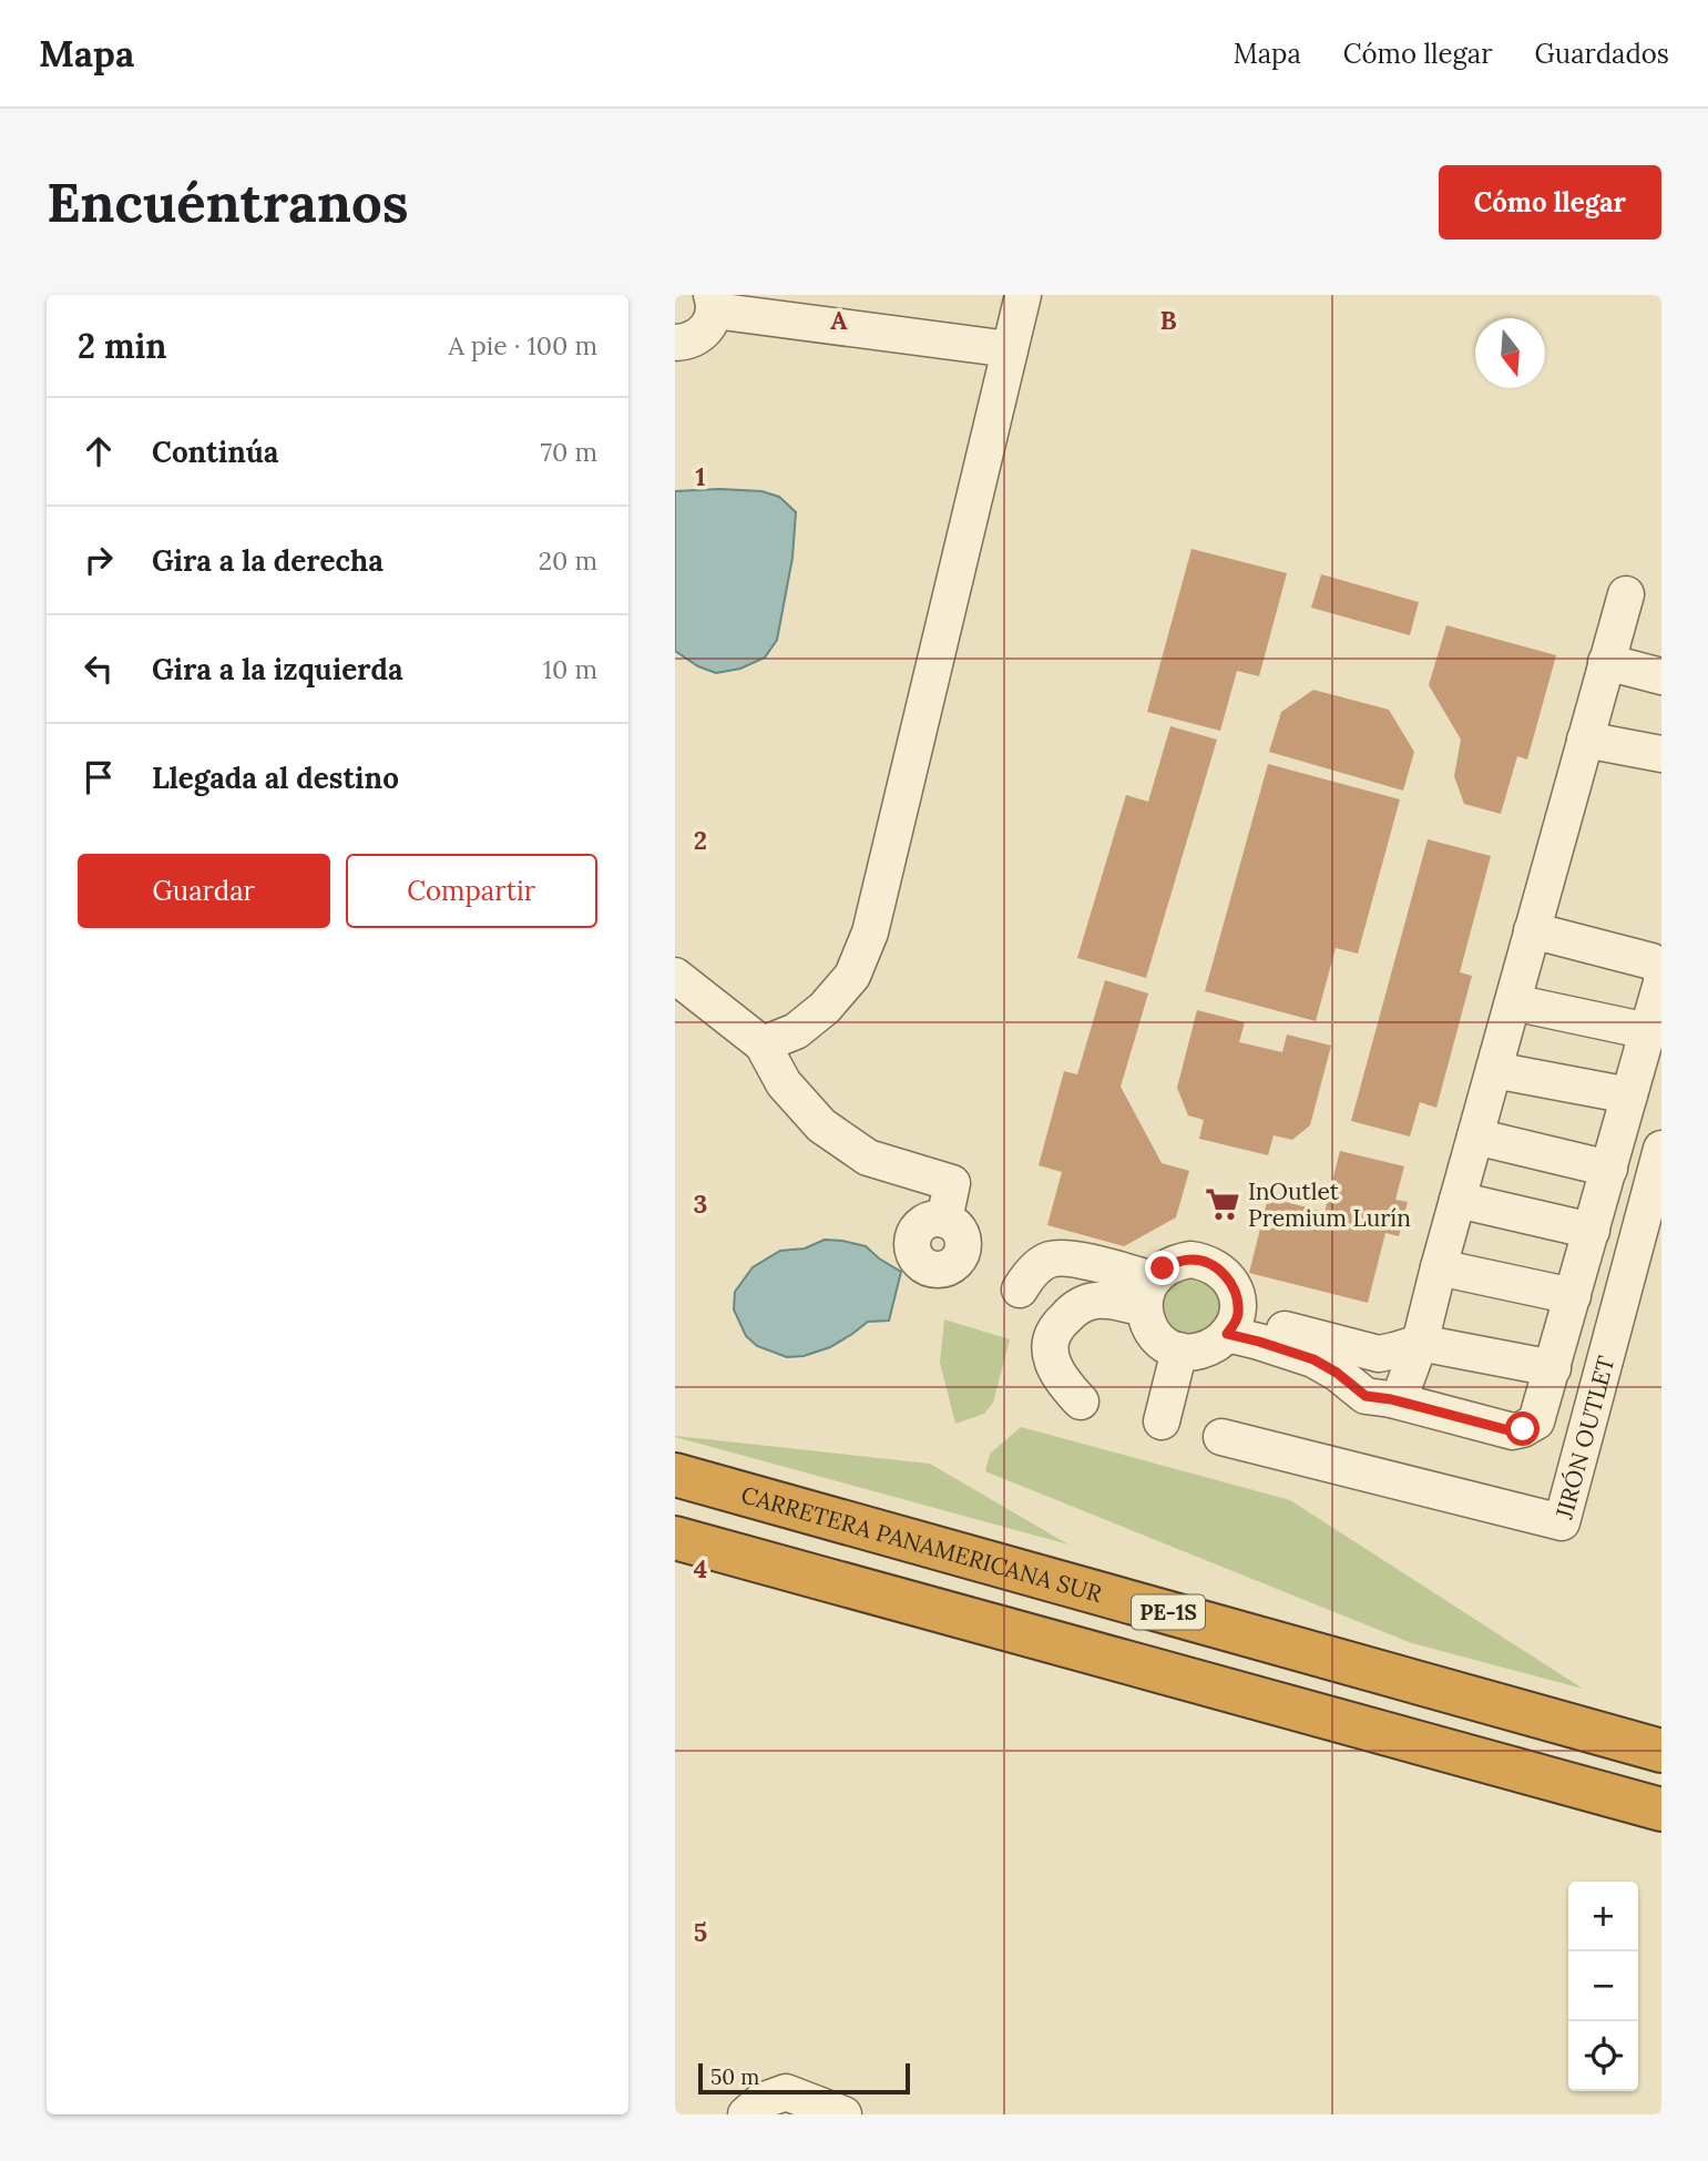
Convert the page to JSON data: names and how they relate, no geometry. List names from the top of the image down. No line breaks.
{"streets":{"highway":["CARRETERA PANAMERICANA SUR","PE-1S"],"street":["JIRÓN OUTLET"]},"places":{"supermarket":["InOutlet Premium Lurín"]},"scale_bar":"50 m","north":"bottom","page":{"header":"Mapa","nav":["Mapa","Cómo llegar","Guardados"],"buttons":["Cómo llegar",["Guardar","Compartir"]],"title":"Encuéntranos","heading":["2 min","A pie · 100 m"],"list":[["Continúa","70 m"],["Gira a la derecha","20 m"],["Gira a la izquierda","10 m"],"Llegada al destino"],"map_buttons":["+","−"],"scale":"50 m"},"grid":{"columns":["A","B"],"rows":["1","2","3","4","5"]}}
